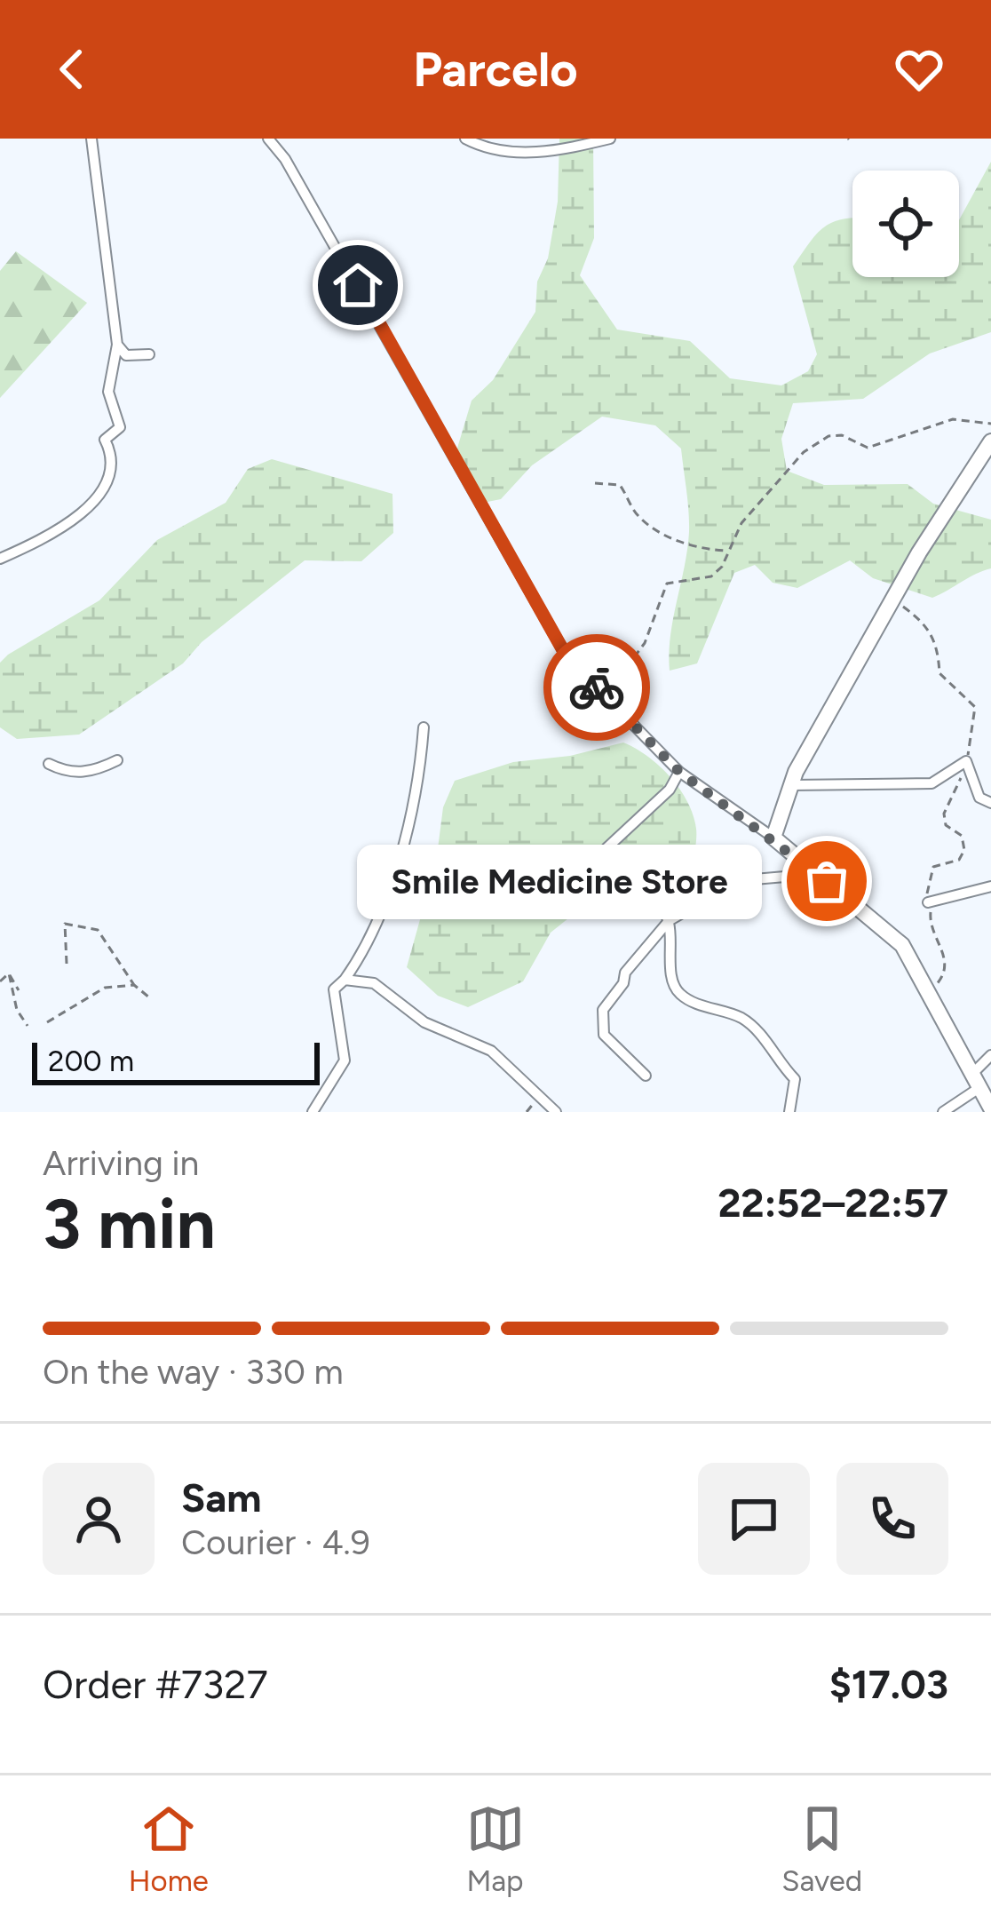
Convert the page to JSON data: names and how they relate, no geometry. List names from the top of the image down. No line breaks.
{"places":["Smile Medicine Store"],"scale_bar":"200 m","page":{"header":"Parcelo","bubble":"Smile Medicine Store","scale":"200 m","heading":["3 min","Arriving in","22:52–22:57"],"panel":["Sam","Courier · 4.9","Order #7327","$17.03"],"bar":"On the way · 330 m","tabs":["Home","Map","Saved"]}}
